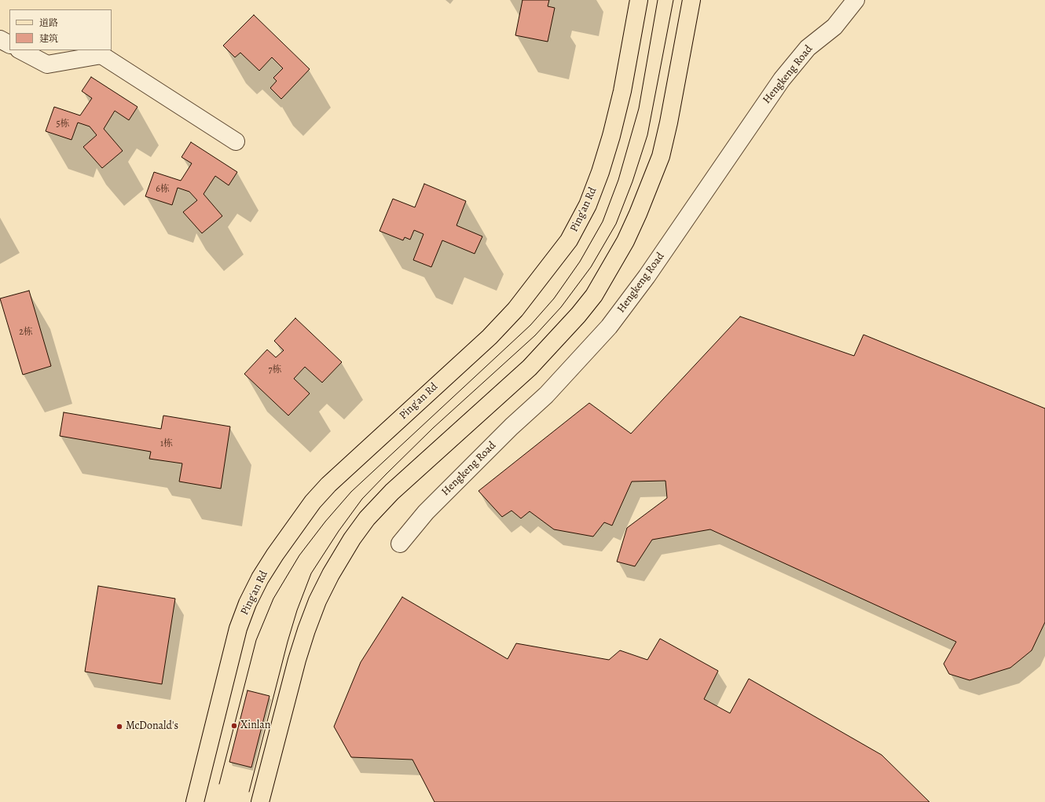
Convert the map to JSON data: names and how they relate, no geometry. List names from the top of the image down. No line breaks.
{"streets":{"main road":["Ping'an Rd"],"street":["Hengkeng Road"]},"places":["Xinlan","McDonald's"],"house_numbers":["5栋","6栋","2栋","7栋","1栋"],"legend":["道路","建筑"]}
